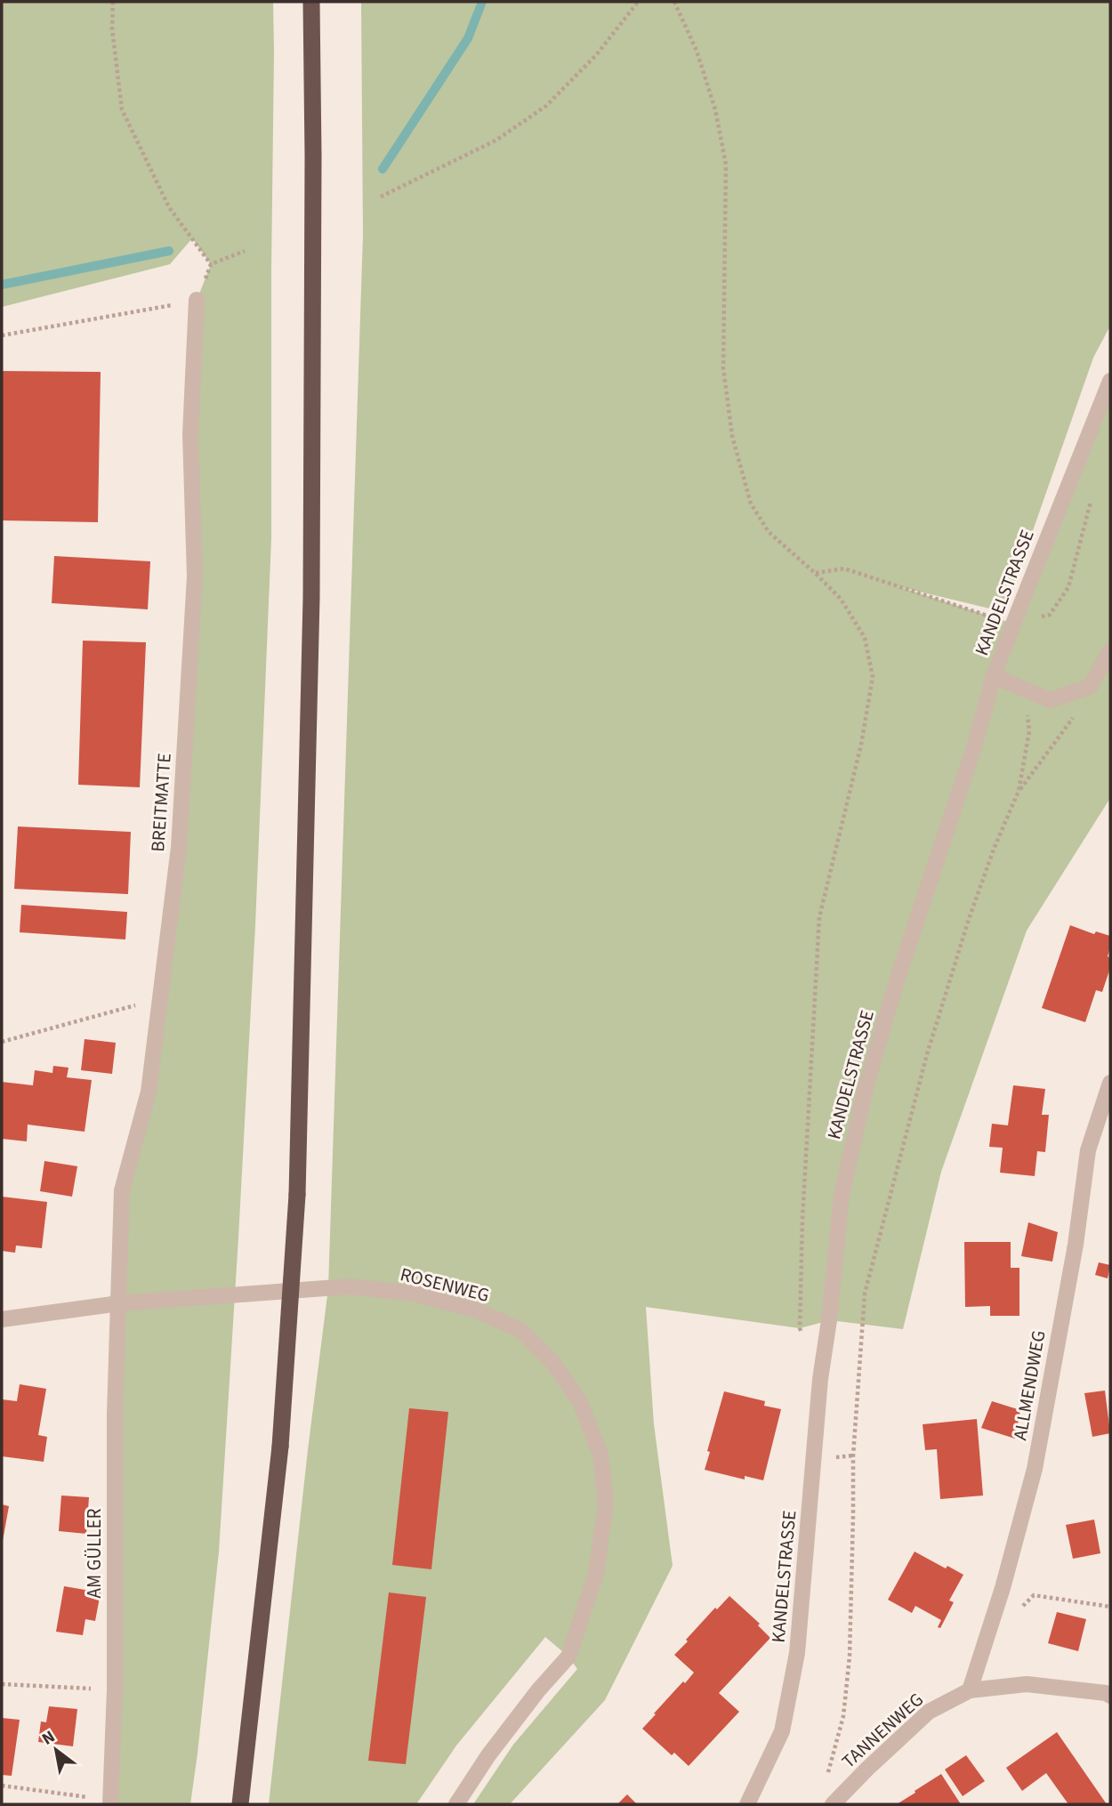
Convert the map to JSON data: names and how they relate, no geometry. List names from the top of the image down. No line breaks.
{"streets":{"street":["KANDELSTRASSE","BREITMATTE","ROSENWEG","ALLMENDWEG","AM GÜLLER","TANNENWEG"]},"crossings":[["BREITMATTE","ROSENWEG"],["BREITMATTE","AM GÜLLER"],["ROSENWEG","AM GÜLLER"],["ALLMENDWEG","TANNENWEG"]],"north":"top left"}
